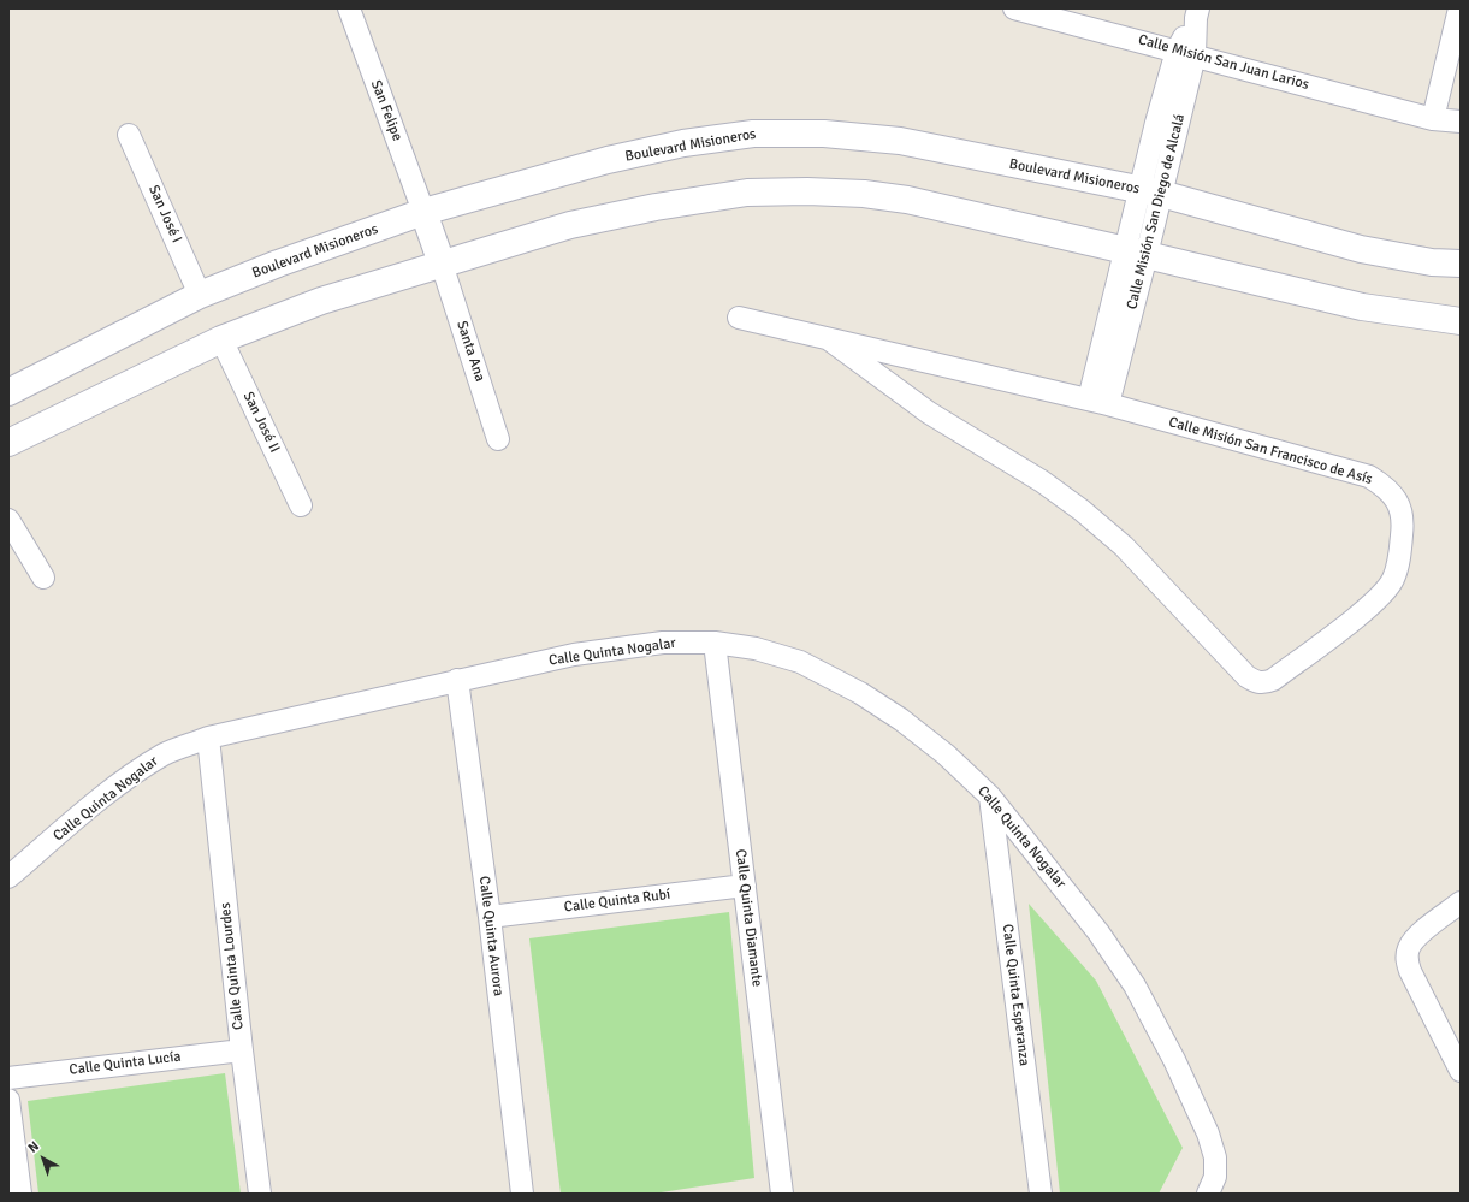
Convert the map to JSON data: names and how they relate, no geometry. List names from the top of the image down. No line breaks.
{"streets":{"street":["Calle Misión San Juan Larios","San Felipe","Boulevard Misioneros","Calle Misión San Diego de Alcalá","San José I","Santa Ana","San José II","Calle Misión San Francisco de Asís","Calle Quinta Nogalar","Calle Quinta Rubí","Calle Quinta Diamante","Calle Quinta Aurora","Calle Quinta Lourdes","Calle Quinta Esperanza","Calle Quinta Lucía"]},"crossings":[["Calle Misión San Juan Larios","Calle Misión San Diego de Alcalá"],["San Felipe","Boulevard Misioneros"],["Boulevard Misioneros","Calle Misión San Diego de Alcalá"],["Boulevard Misioneros","San José I"],["Calle Misión San Diego de Alcalá","Calle Misión San Francisco de Asís"],["Calle Quinta Nogalar","Calle Quinta Diamante"],["Calle Quinta Nogalar","Calle Quinta Aurora"],["Calle Quinta Nogalar","Calle Quinta Lourdes"],["Calle Quinta Nogalar","Calle Quinta Esperanza"],["Calle Quinta Rubí","Calle Quinta Diamante"],["Calle Quinta Rubí","Calle Quinta Aurora"],["Calle Quinta Lourdes","Calle Quinta Lucía"]],"north":"top left"}
